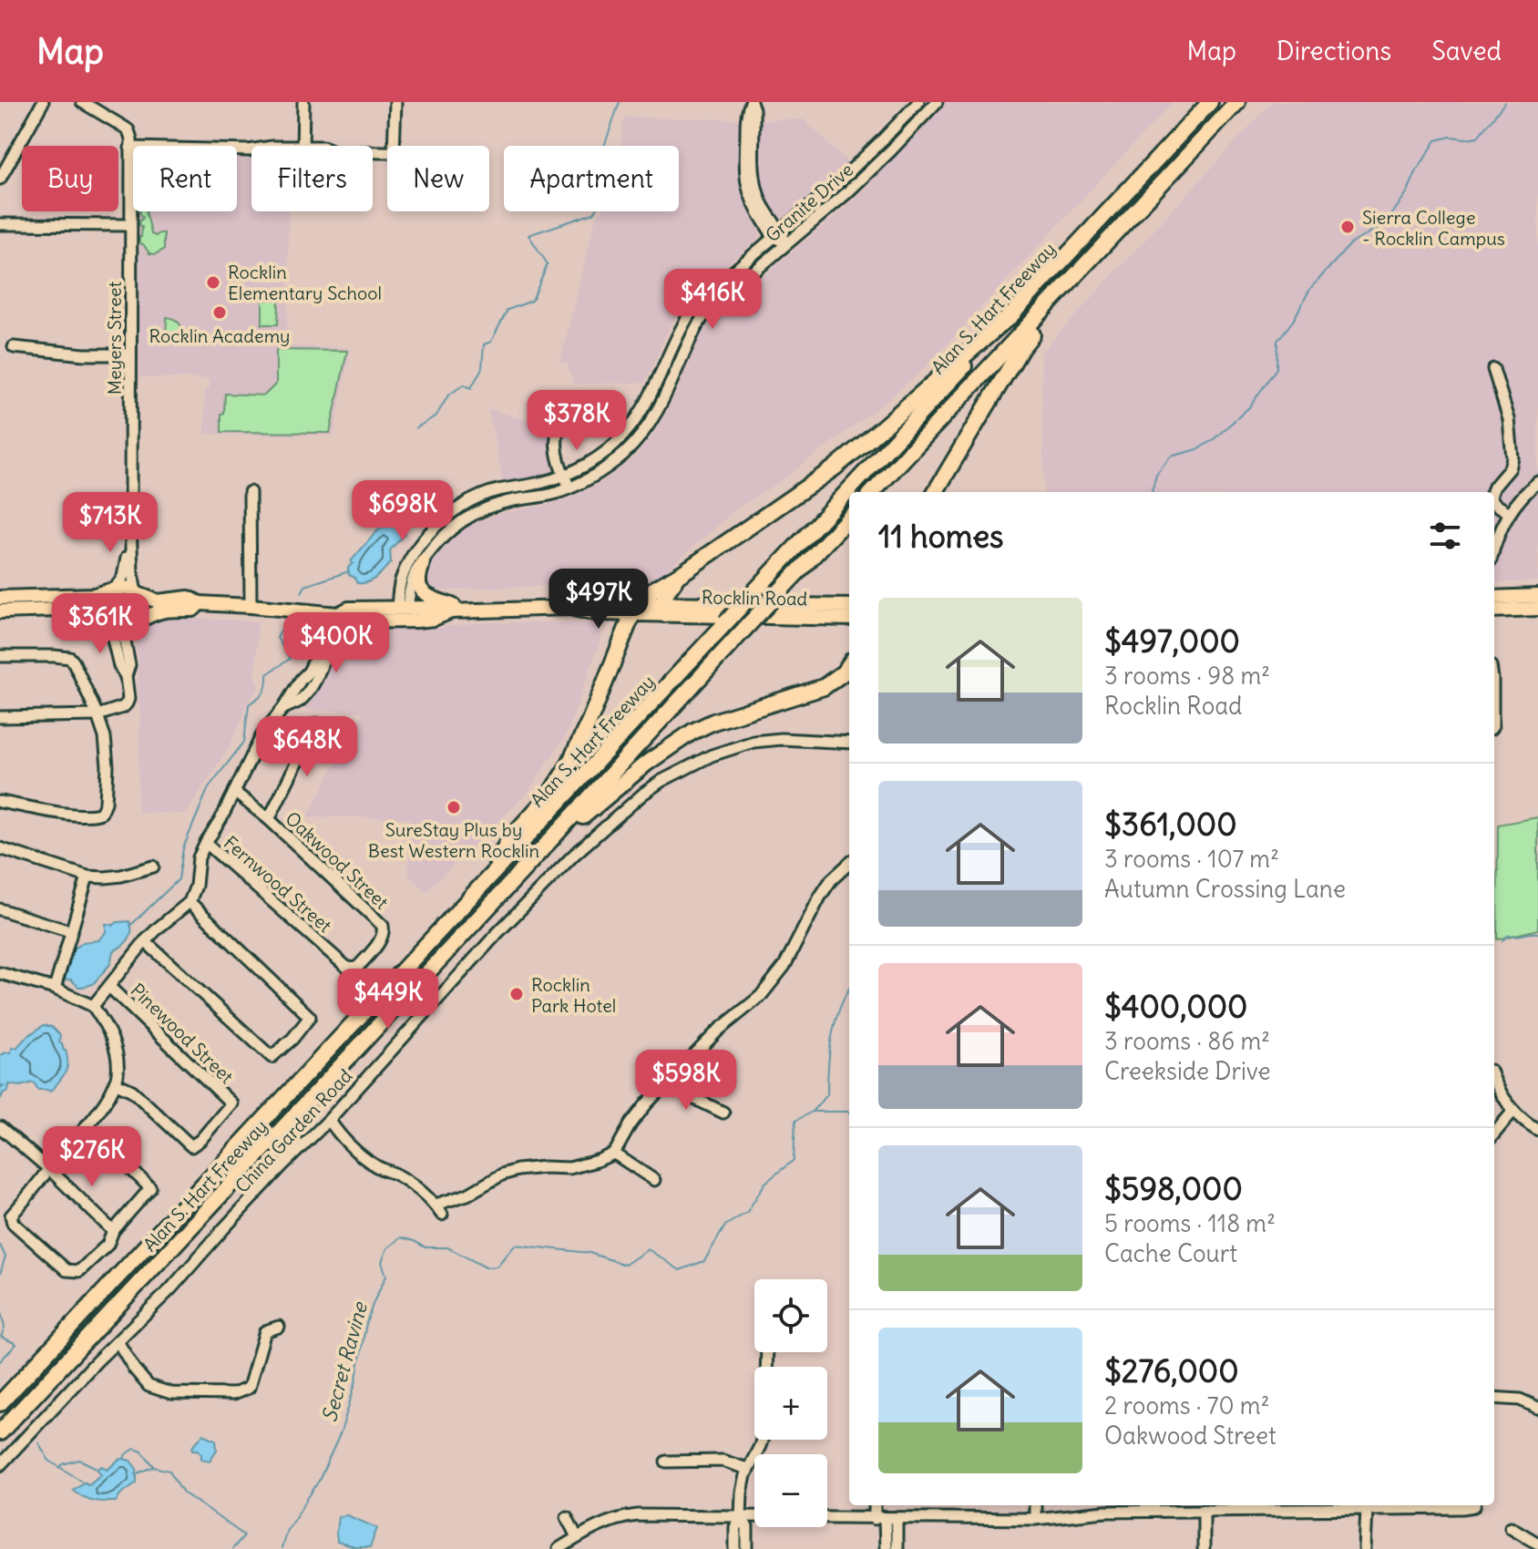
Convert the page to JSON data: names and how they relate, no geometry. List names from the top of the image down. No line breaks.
{"streets":{"highway":["Alan S. Hart Freeway"],"main road":["Rocklin Road"],"street":["Granite Drive","Meyers Street","Oakwood Street","Fernwood Street","Pinewood Street","China Garden Road"]},"crossings":[["Granite Drive","Rocklin Road"],["Meyers Street","Rocklin Road"],["Oakwood Street","Fernwood Street"]],"water":["Secret Ravine"],"places":["Sierra College - Rocklin Campus","Rocklin Elementary School","Rocklin Academy","SureStay Plus by Best Western Rocklin","Rocklin Park Hotel"],"page":{"header":"Map","nav":["Map","Directions","Saved"],"chip":["Buy","Rent","Filters","New","Apartment"],"price":["$416K","$378K","$698K","$713K","$497K","$361K","$400K","$648K","$449K","$598K","$276K"],"heading":"11 homes","list":[{"name":"$497,000","note":"3 rooms · 98 m² · Rocklin Road"},{"name":"$361,000","note":"3 rooms · 107 m² · Autumn Crossing Lane"},{"name":"$400,000","note":"3 rooms · 86 m² · Creekside Drive"},{"name":"$598,000","note":"5 rooms · 118 m² · Cache Court"},{"name":"$276,000","note":"2 rooms · 70 m² · Oakwood Street"}],"map_buttons":["+","−"]}}
